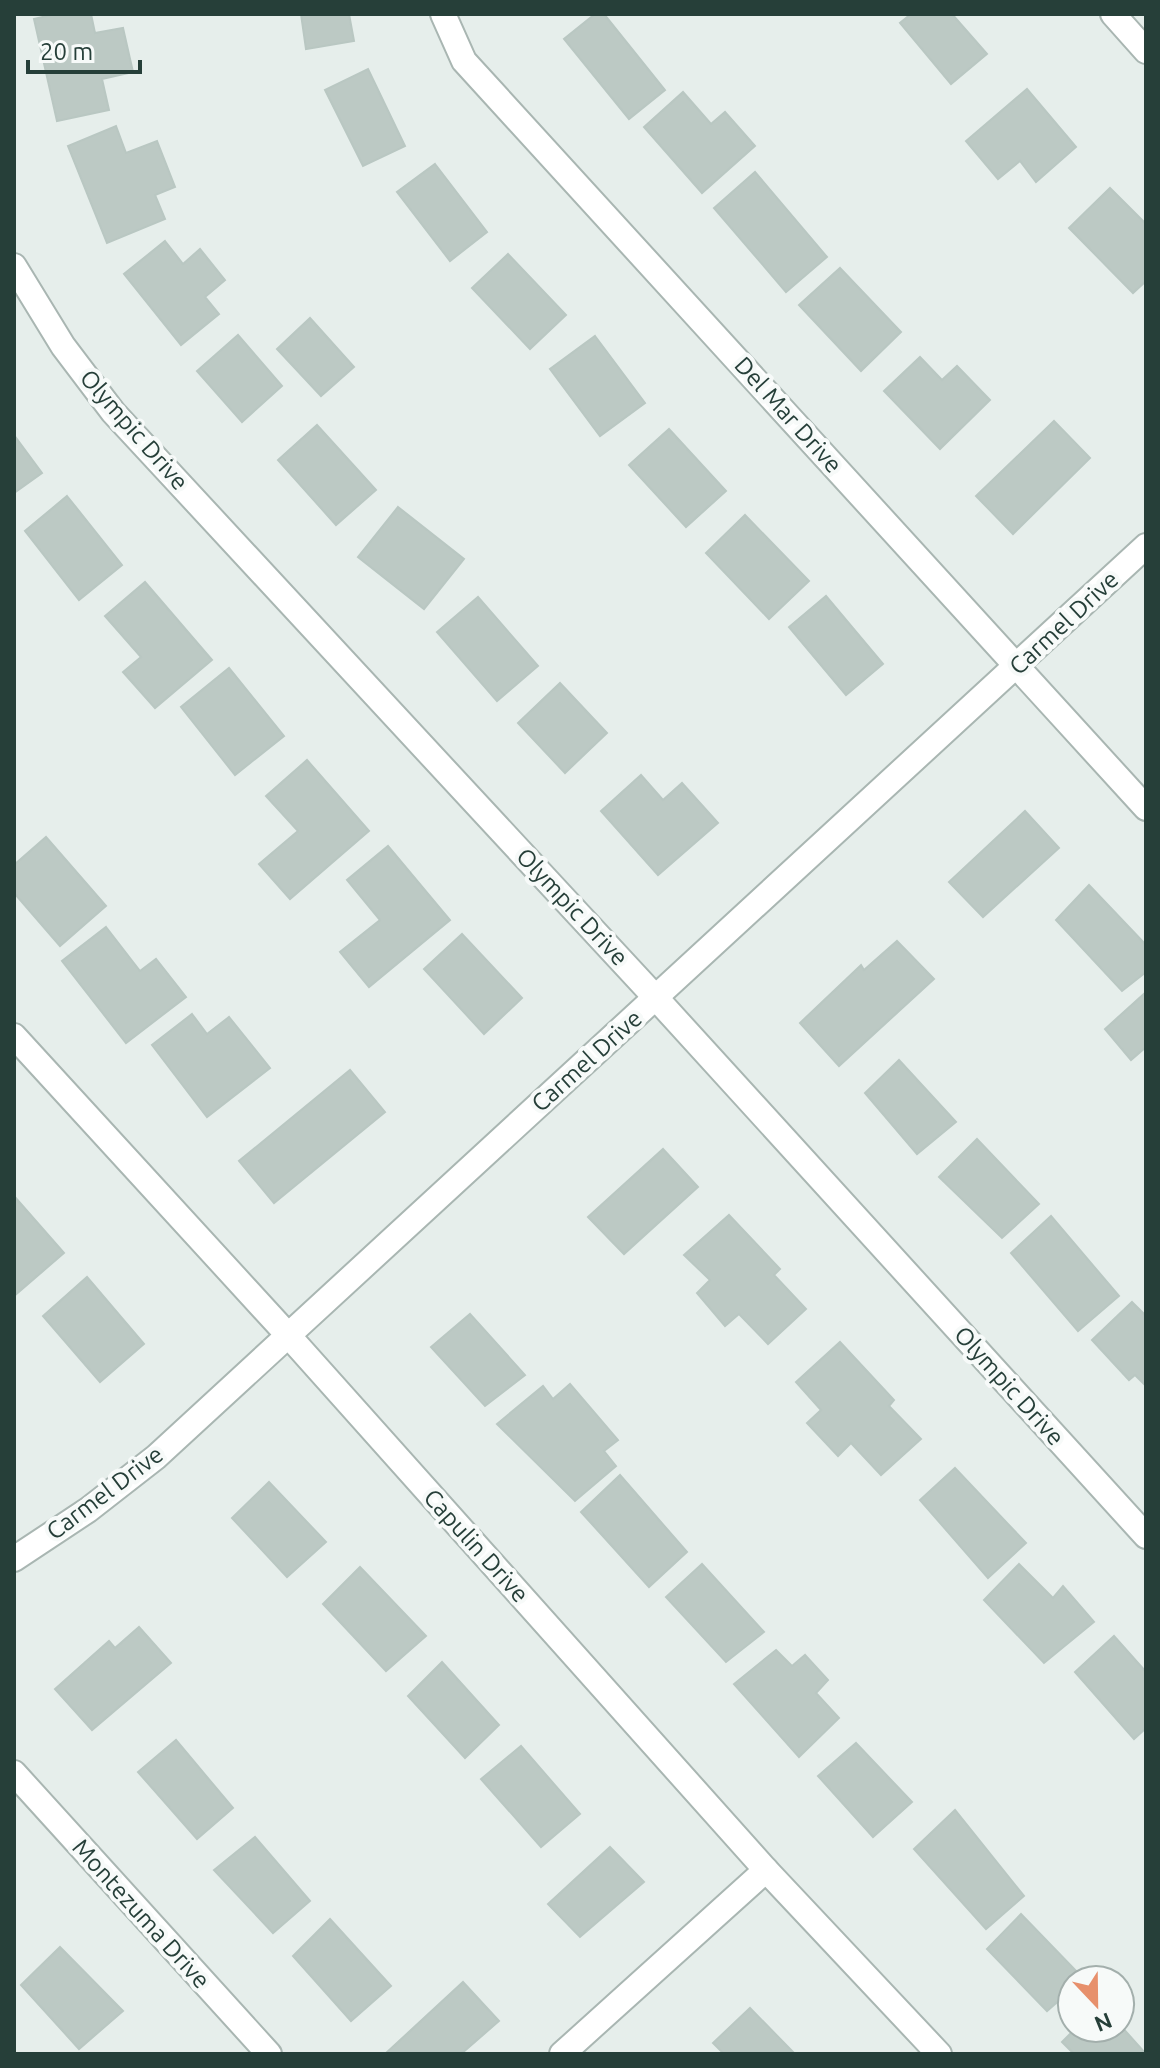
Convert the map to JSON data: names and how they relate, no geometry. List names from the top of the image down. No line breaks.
{"streets":{"street":["Del Mar Drive","Olympic Drive","Carmel Drive","Capulin Drive","Montezuma Drive"]},"crossings":[["Del Mar Drive","Carmel Drive"],["Olympic Drive","Carmel Drive"],["Carmel Drive","Capulin Drive"]],"scale_bar":"20 m","north":"bottom"}
